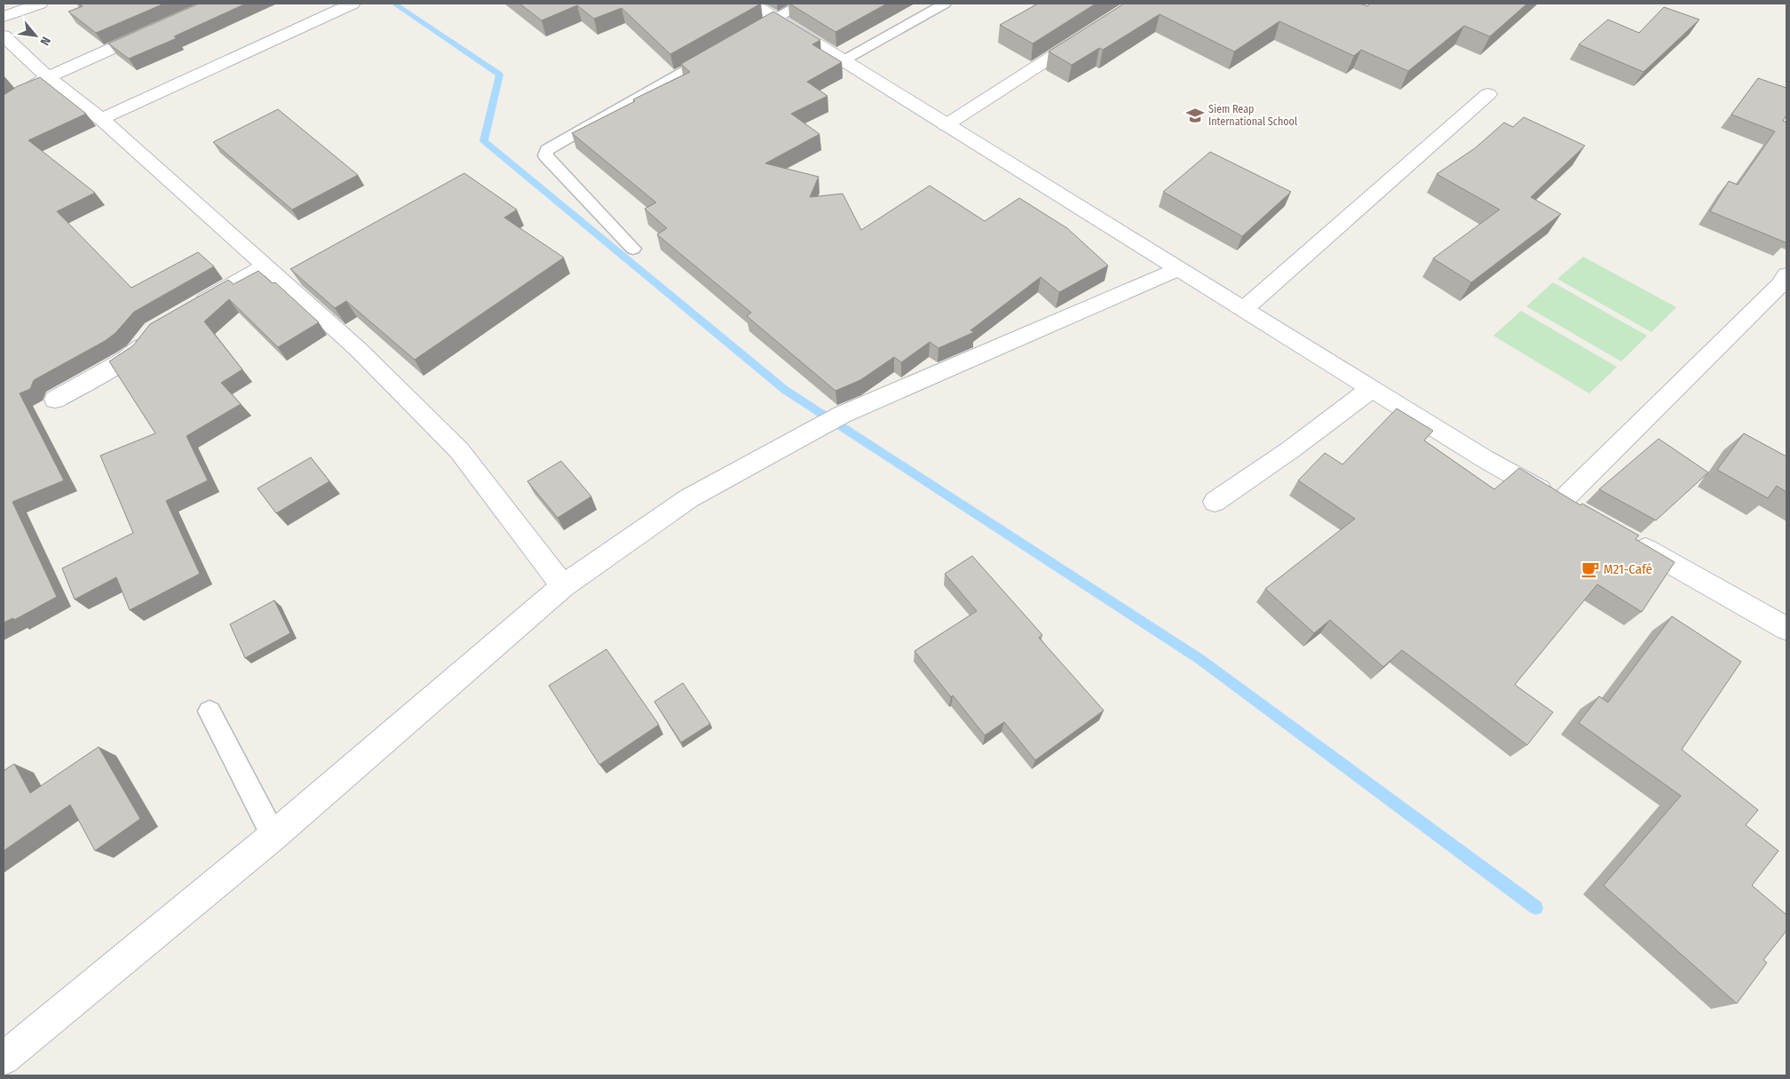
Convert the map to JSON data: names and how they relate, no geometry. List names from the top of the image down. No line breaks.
{"places":{"school or university":["Siem Reap International School"],"cafe":["M21-Café"]},"north":"bottom right"}
